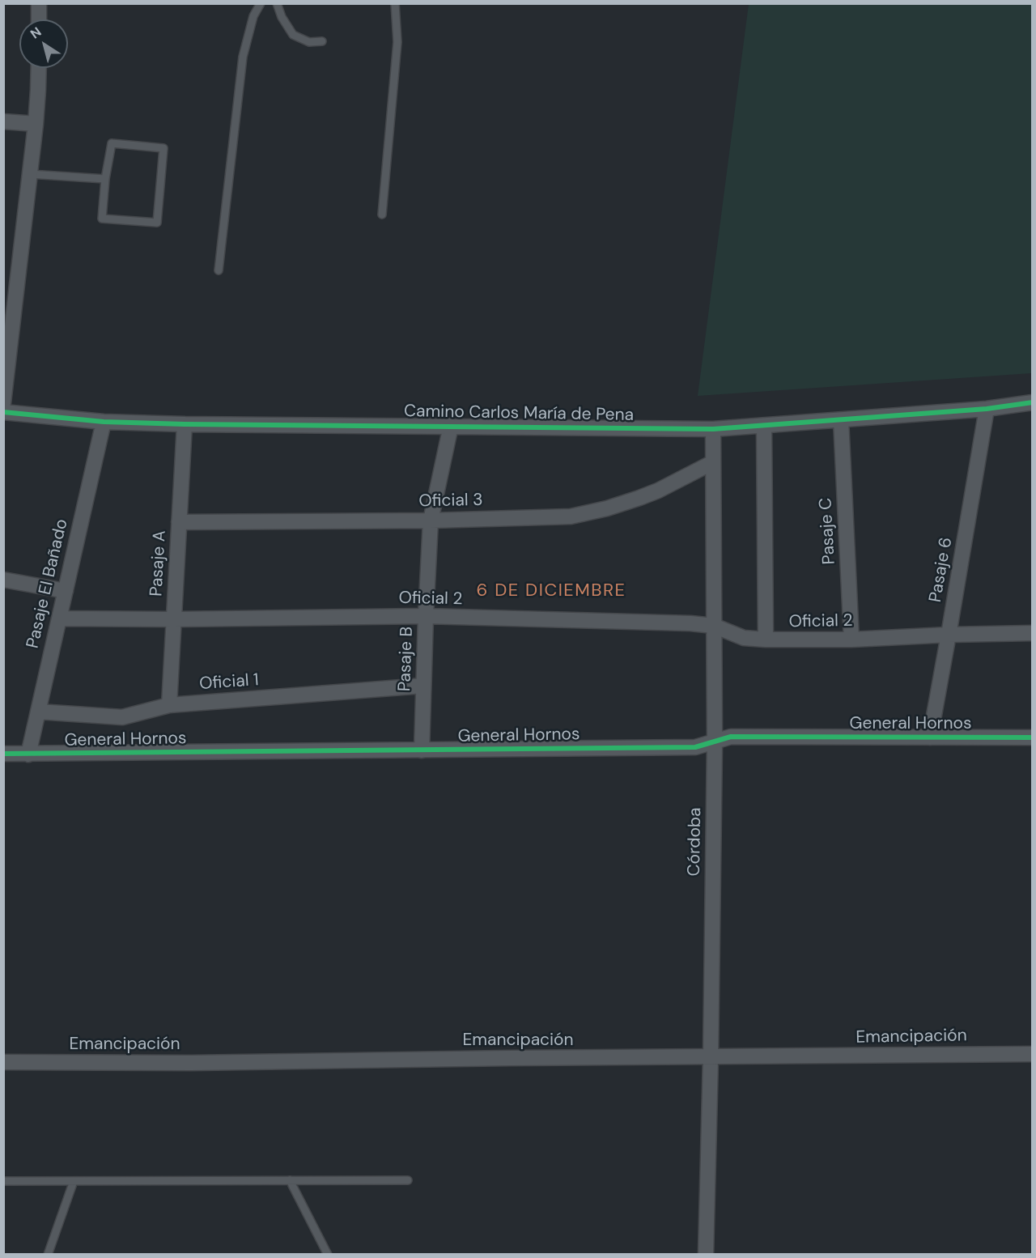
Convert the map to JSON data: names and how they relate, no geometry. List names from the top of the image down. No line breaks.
{"streets":{"street":["Camino Carlos María de Pena","Oficial 3","Pasaje C","Pasaje A","Pasaje 6","Pasaje El Bañado","Oficial 2","Pasaje B","Oficial 1","General Hornos","Córdoba","Emancipación"]},"crossings":[["Camino Carlos María de Pena","Pasaje C"],["Camino Carlos María de Pena","Pasaje A"],["Camino Carlos María de Pena","Pasaje 6"],["Camino Carlos María de Pena","Pasaje El Bañado"],["Camino Carlos María de Pena","Pasaje B"],["Camino Carlos María de Pena","Córdoba"],["Oficial 3","Pasaje A"],["Oficial 3","Pasaje B"],["Oficial 3","Córdoba"],["Pasaje C","Oficial 2"],["Pasaje A","Oficial 2"],["Pasaje A","Oficial 1"],["Pasaje 6","Oficial 2"],["Pasaje 6","General Hornos"],["Pasaje El Bañado","Oficial 2"],["Pasaje El Bañado","Oficial 1"],["Pasaje El Bañado","General Hornos"],["Oficial 2","Pasaje B"],["Oficial 2","Córdoba"],["Pasaje B","Oficial 1"],["Pasaje B","General Hornos"],["General Hornos","Córdoba"],["Córdoba","Emancipación"]],"districts":["6 DE DICIEMBRE"],"north":"top left"}
